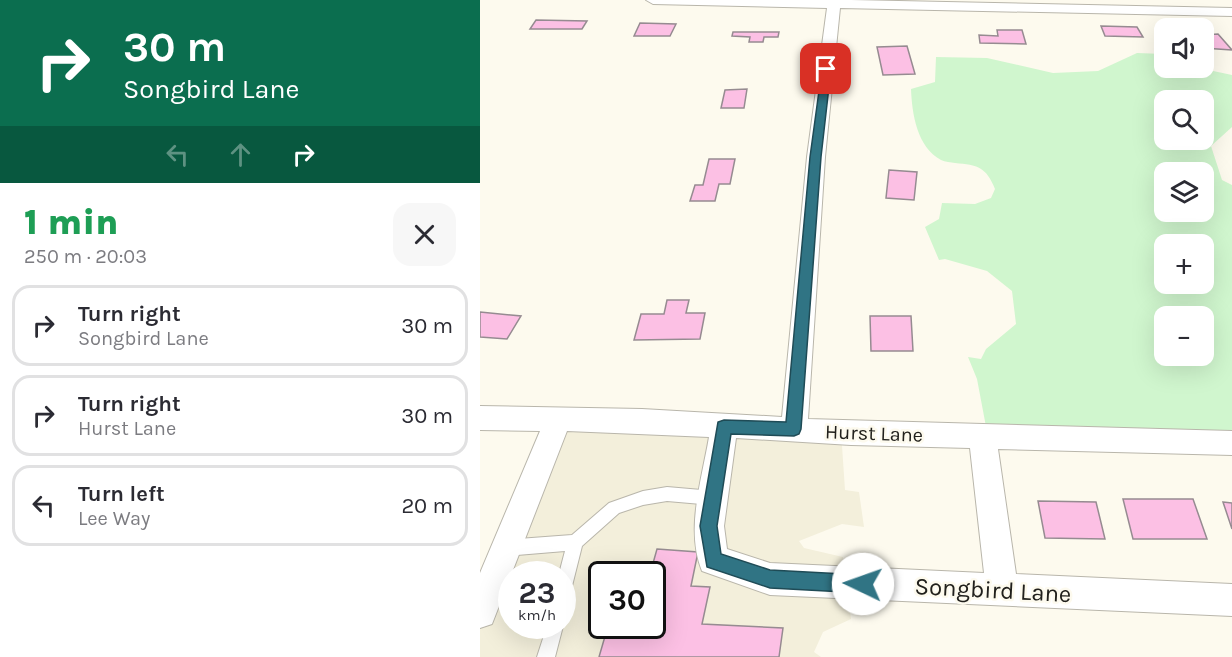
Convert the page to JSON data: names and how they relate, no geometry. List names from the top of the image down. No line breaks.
{"streets":{"street":["Hurst Lane","Songbird Lane"]},"crossings":[["Hurst Lane","Songbird Lane"]],"page":{"turn":["30 m","Songbird Lane"],"map_buttons":["+","−"],"heading":["1 min","250 m · 20:03"],"list":[{"name":"Turn right","note":"Songbird Lane","value":"30 m"},{"name":"Turn right","note":"Hurst Lane","value":"30 m"},{"name":"Turn left","note":"Lee Way","value":"20 m"}],"speed":"23 km/h","limit":"30"}}
